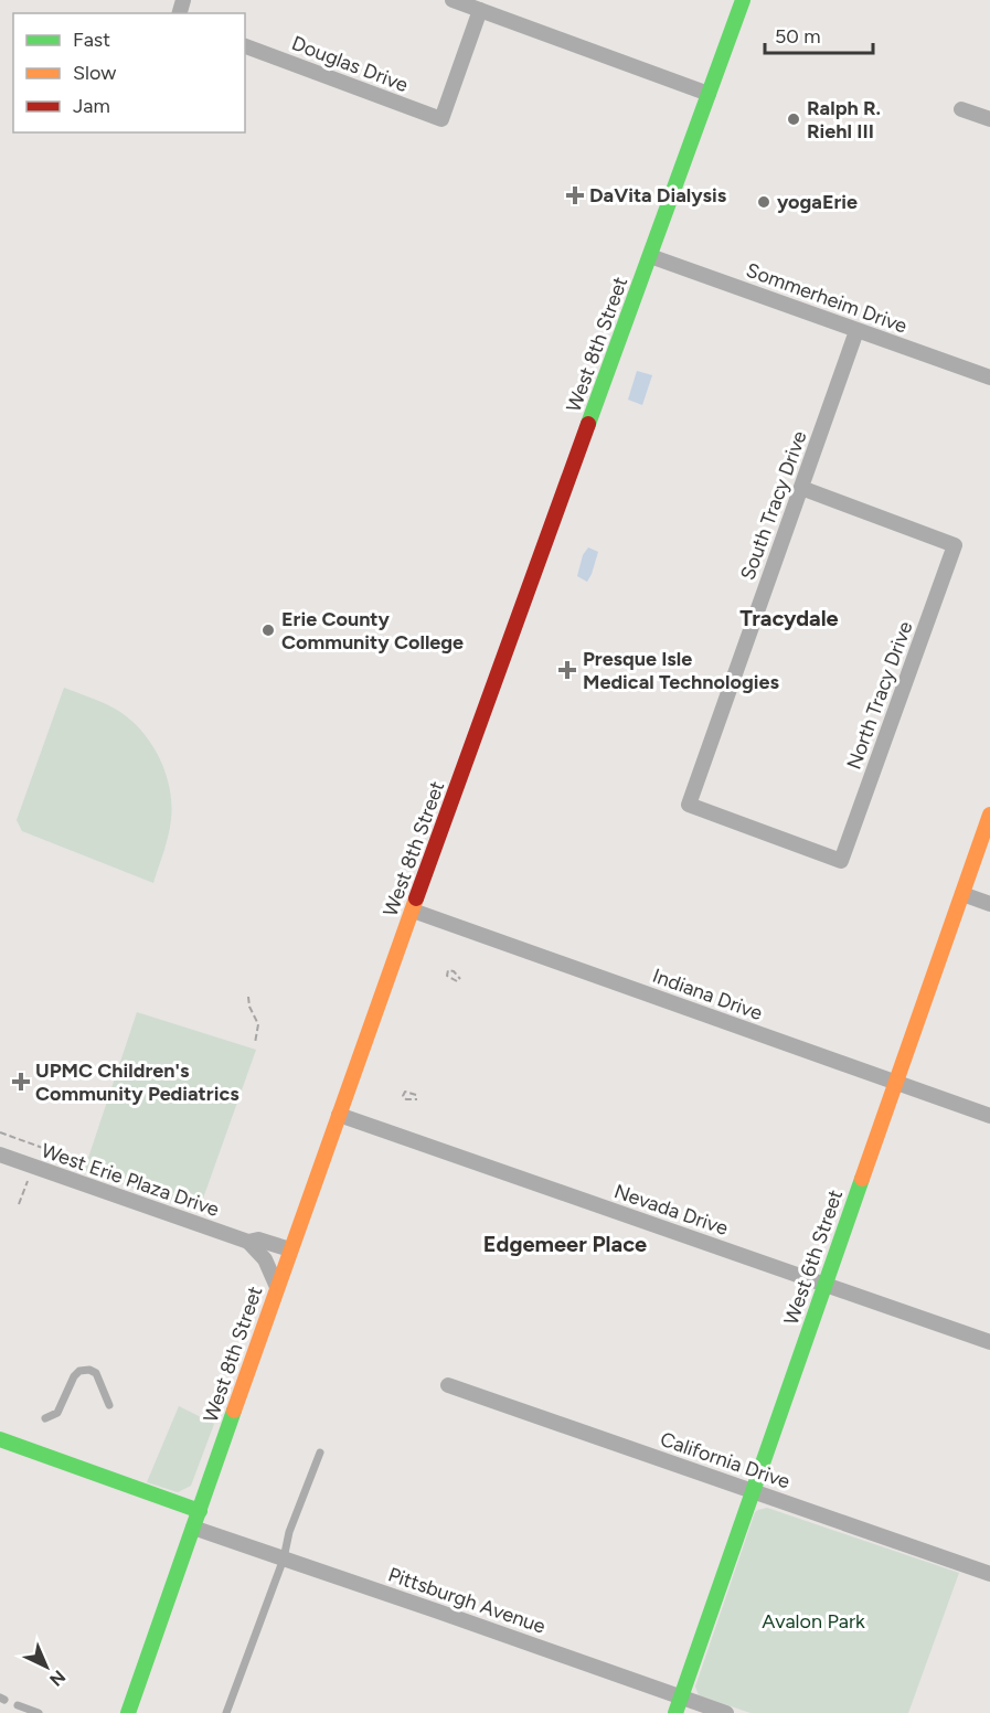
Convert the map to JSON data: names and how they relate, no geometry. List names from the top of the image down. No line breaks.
{"streets":{"main road":["West 8th Street","West 6th Street"],"street":["Douglas Drive","Sommerheim Drive","South Tracy Drive","North Tracy Drive","Indiana Drive","West Erie Plaza Drive","Nevada Drive","California Drive","Pittsburgh Avenue"]},"crossings":[["Sommerheim Drive","West 8th Street"],["Sommerheim Drive","South Tracy Drive"],["West 8th Street","Indiana Drive"],["West 8th Street","West Erie Plaza Drive"],["West 8th Street","Nevada Drive"],["West 8th Street","Pittsburgh Avenue"],["South Tracy Drive","North Tracy Drive"],["Indiana Drive","West 6th Street"],["Nevada Drive","West 6th Street"],["West 6th Street","California Drive"],["West 6th Street","Pittsburgh Avenue"]],"districts":["Tracydale","Edgemeer Place"],"parks":["Avalon Park"],"places":{"other":["Ralph R. Riehl III","yogaErie","Erie County Community College"],"health":["DaVita Dialysis","Presque Isle Medical Technologies","UPMC Children's Community Pediatrics"]},"legend":["Fast","Slow","Jam"],"scale_bar":"50 m","north":"bottom right"}
